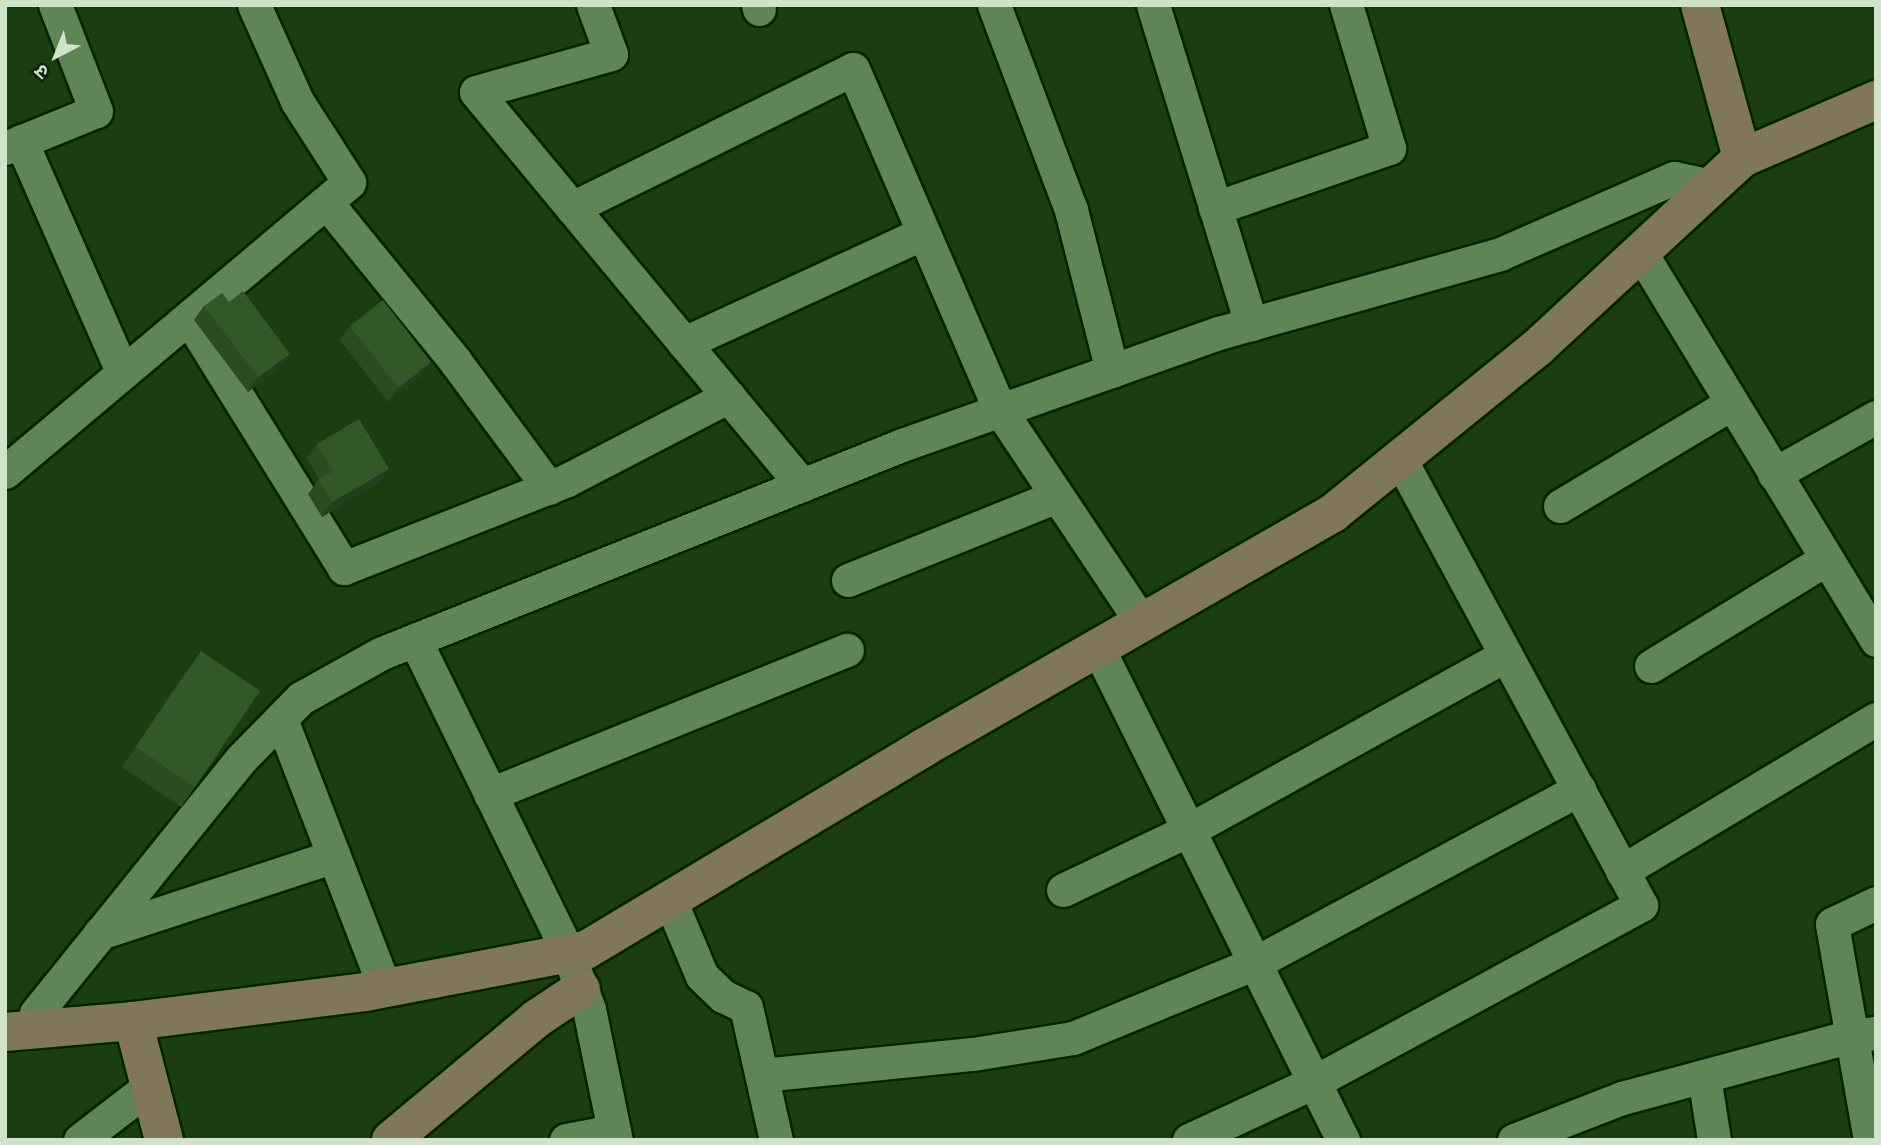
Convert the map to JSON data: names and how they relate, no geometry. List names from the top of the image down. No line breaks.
{"north":"bottom left"}
